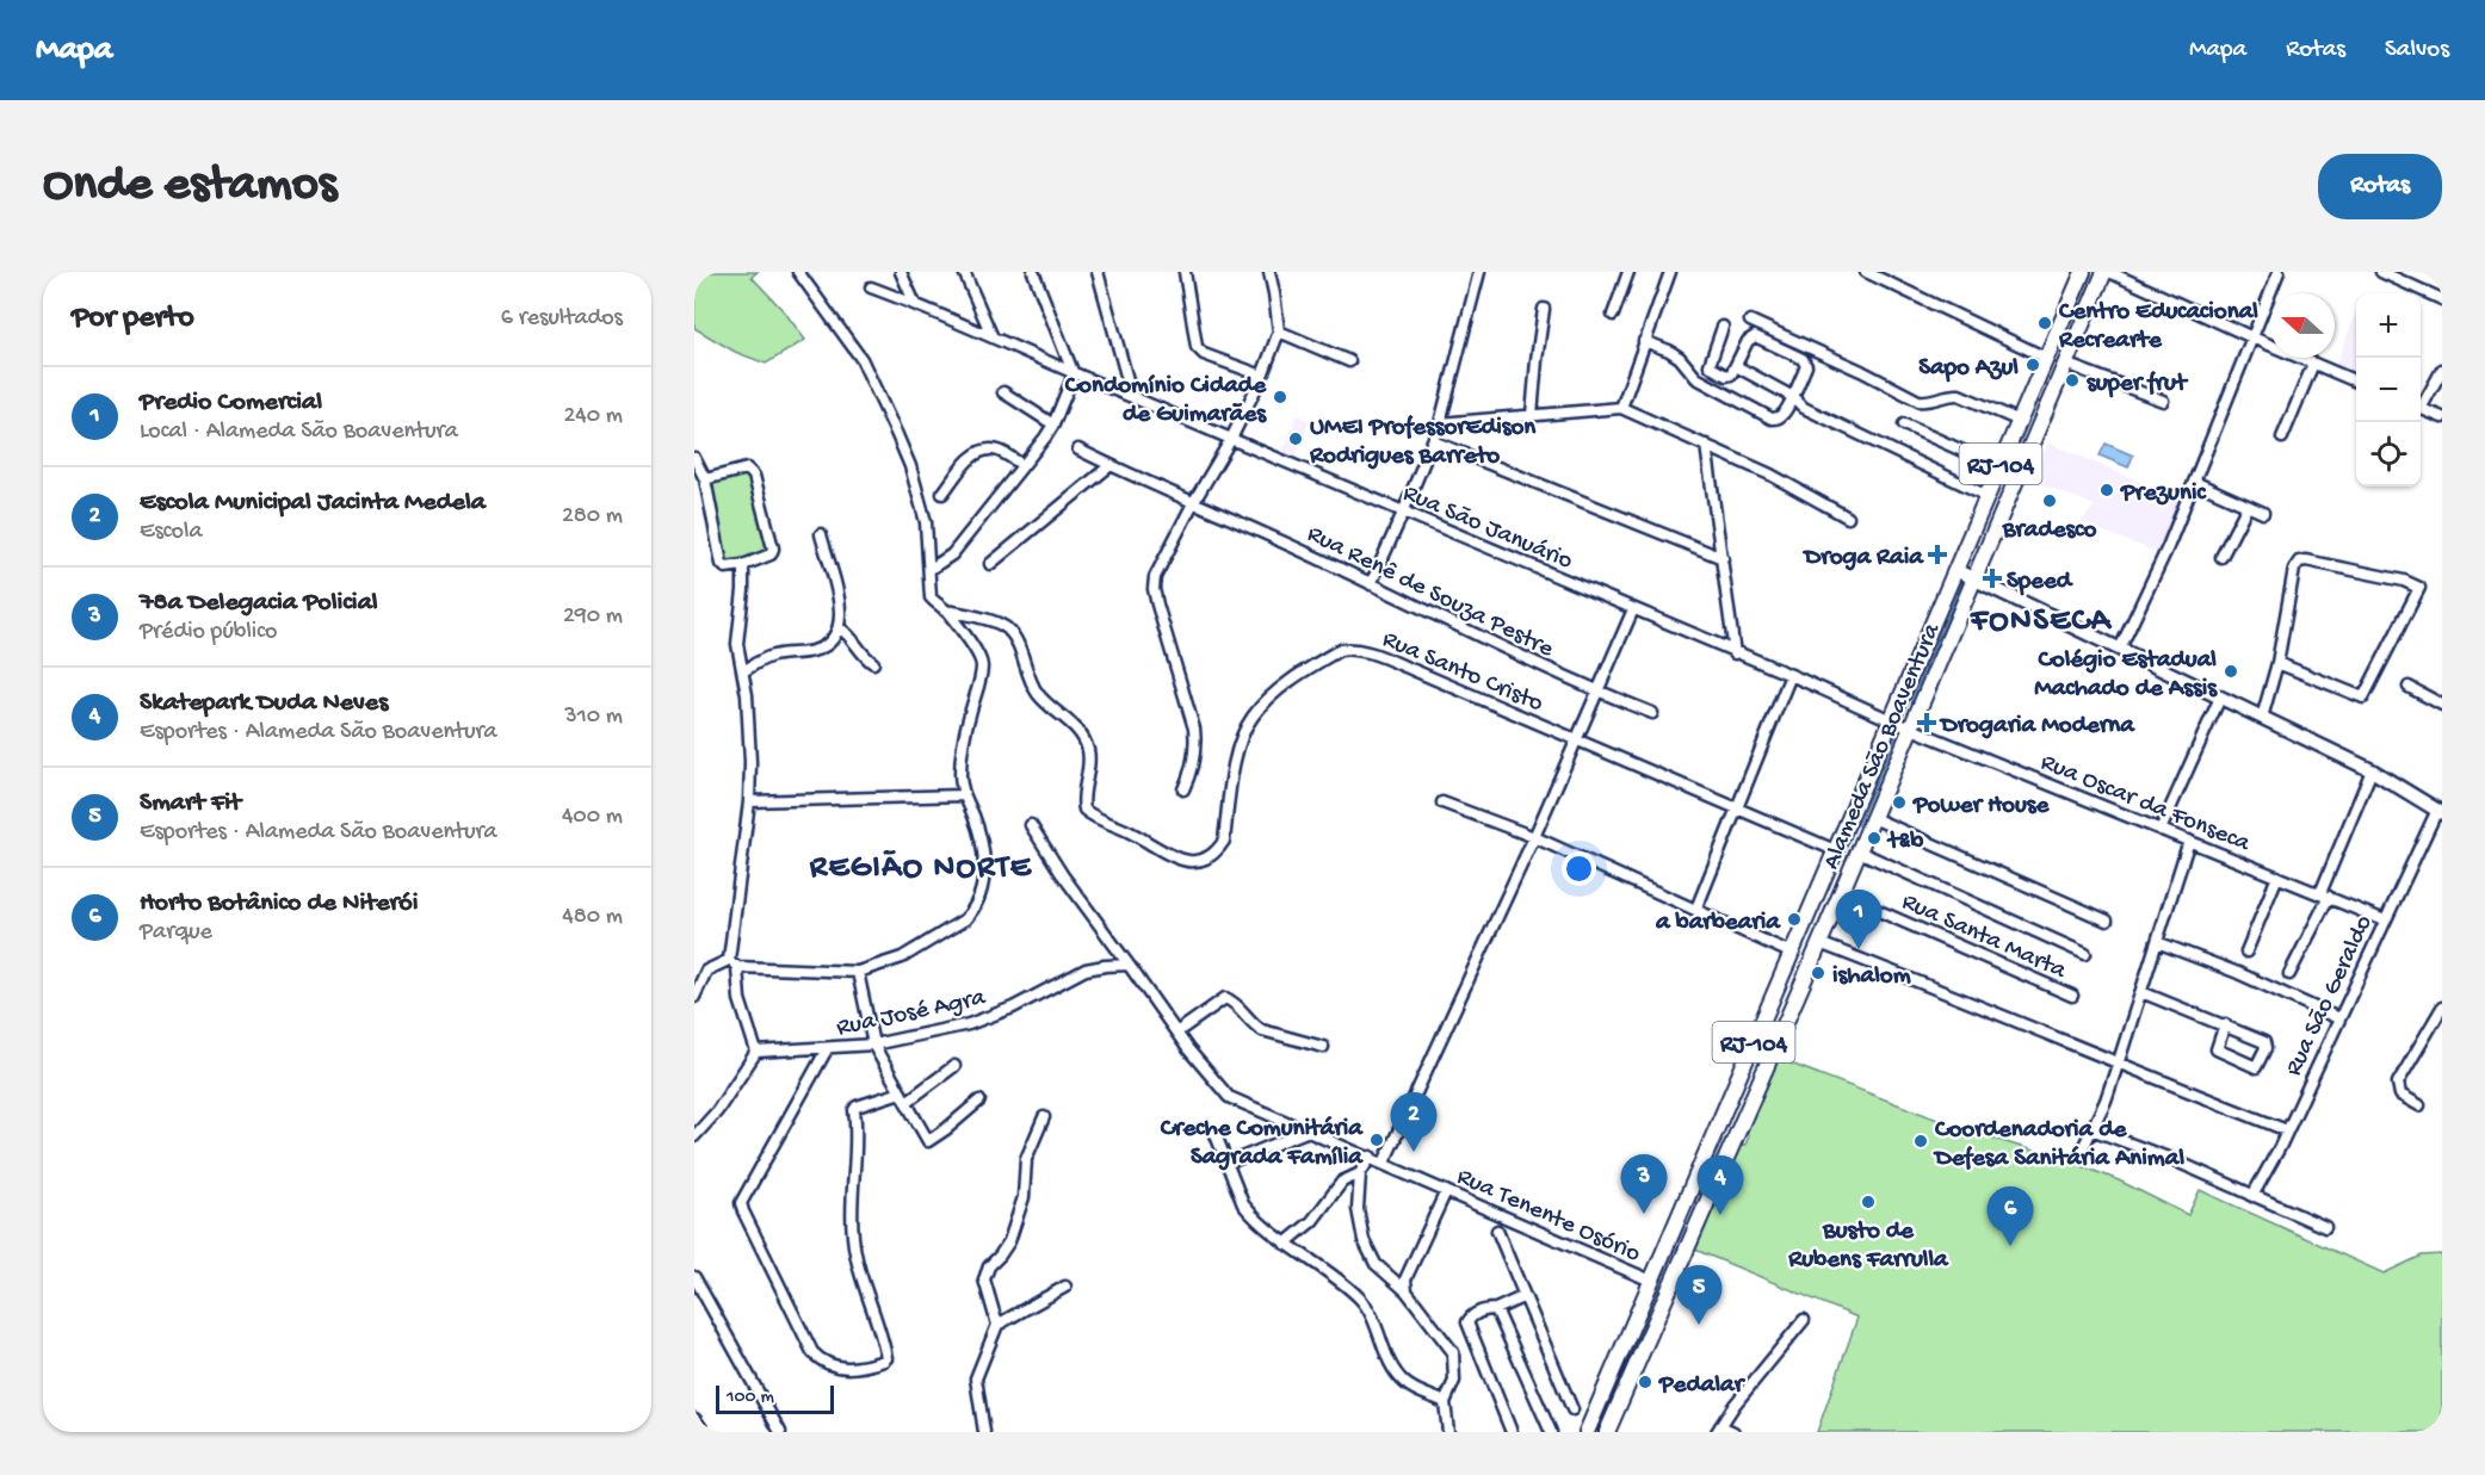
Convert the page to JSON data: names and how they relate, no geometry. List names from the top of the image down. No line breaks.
{"streets":{"highway":["RJ-104","Alameda São Boaventura"],"street":["Rua São Januário","Rua Renê de Souza Pestre","Rua Santo Cristo","Rua Oscar da Fonseca","Rua Santa Marta","Rua São Geraldo","Rua José Agra","Rua Tenente Osório"]},"crossings":[["Rua São Januário","Alameda São Boaventura"],["Rua São Januário","Rua Oscar da Fonseca"],["Rua Santo Cristo","Alameda São Boaventura"],["Alameda São Boaventura","Rua Oscar da Fonseca"],["Alameda São Boaventura","Rua Santa Marta"],["Alameda São Boaventura","Rua Tenente Osório"],["Rua Oscar da Fonseca","Rua São Geraldo"],["Rua José Agra","Rua Tenente Osório"]],"districts":["FONSECA","REGIÃO NORTE"],"places":{"other":["Centro Educacional Recrearte","Sapo Azul","super frut","Condomínio Cidade de Guimarães","UMEI ProfessorEdison Rodrigues Barreto","Prezunic","Bradesco","Colégio Estadual Machado de Assis","Power House","t&b","a barbearia","ishalom","Creche Comunitária Sagrada Família","Coordenadoria de Defesa Sanitária Animal","Busto de Rubens Farrulla","Pedalar"],"health":["Droga Raia","Speed","Drogaria Moderna"]},"scale_bar":"100 m","north":"left","page":{"header":"Mapa","nav":["Mapa","Rotas","Salvos"],"buttons":"Rotas","title":"Onde estamos","heading":["Por perto","6 resultados"],"map_buttons":["+","−"],"list":[{"mark":"1","name":"Predio Comercial","note":"Local · Alameda São Boaventura","value":"240 m"},{"mark":"2","name":"Escola Municipal Jacinta Medela","note":"Escola","value":"280 m"},{"mark":"3","name":"78a Delegacia Policial","note":"Prédio público","value":"290 m"},{"mark":"4","name":"Skatepark Duda Neves","note":"Esportes · Alameda São Boaventura","value":"310 m"},{"mark":"5","name":"Smart Fit","note":"Esportes · Alameda São Boaventura","value":"400 m"},{"mark":"6","name":"Horto Botânico de Niterói","note":"Parque","value":"480 m"}],"pins":["1","2","3","4","6","5"],"scale":"100 m"}}
